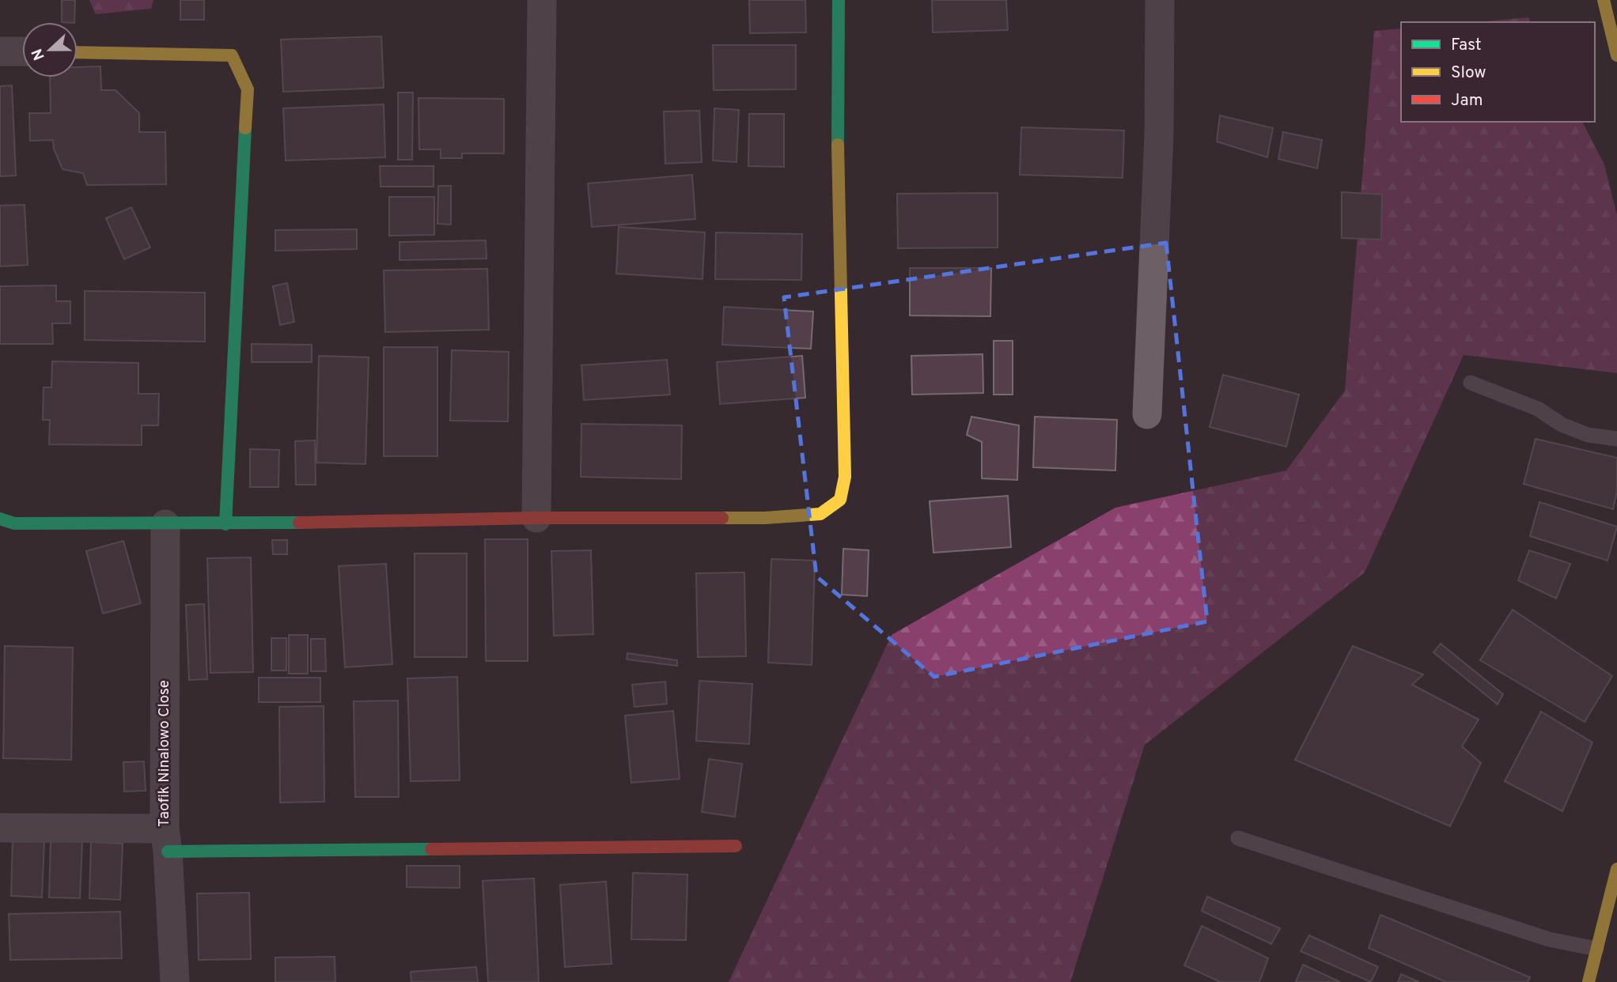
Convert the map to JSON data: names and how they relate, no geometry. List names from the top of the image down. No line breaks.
{"streets":{"street":["Taofik Ninalowo Close"]},"legend":["Fast","Slow","Jam"],"north":"left"}
